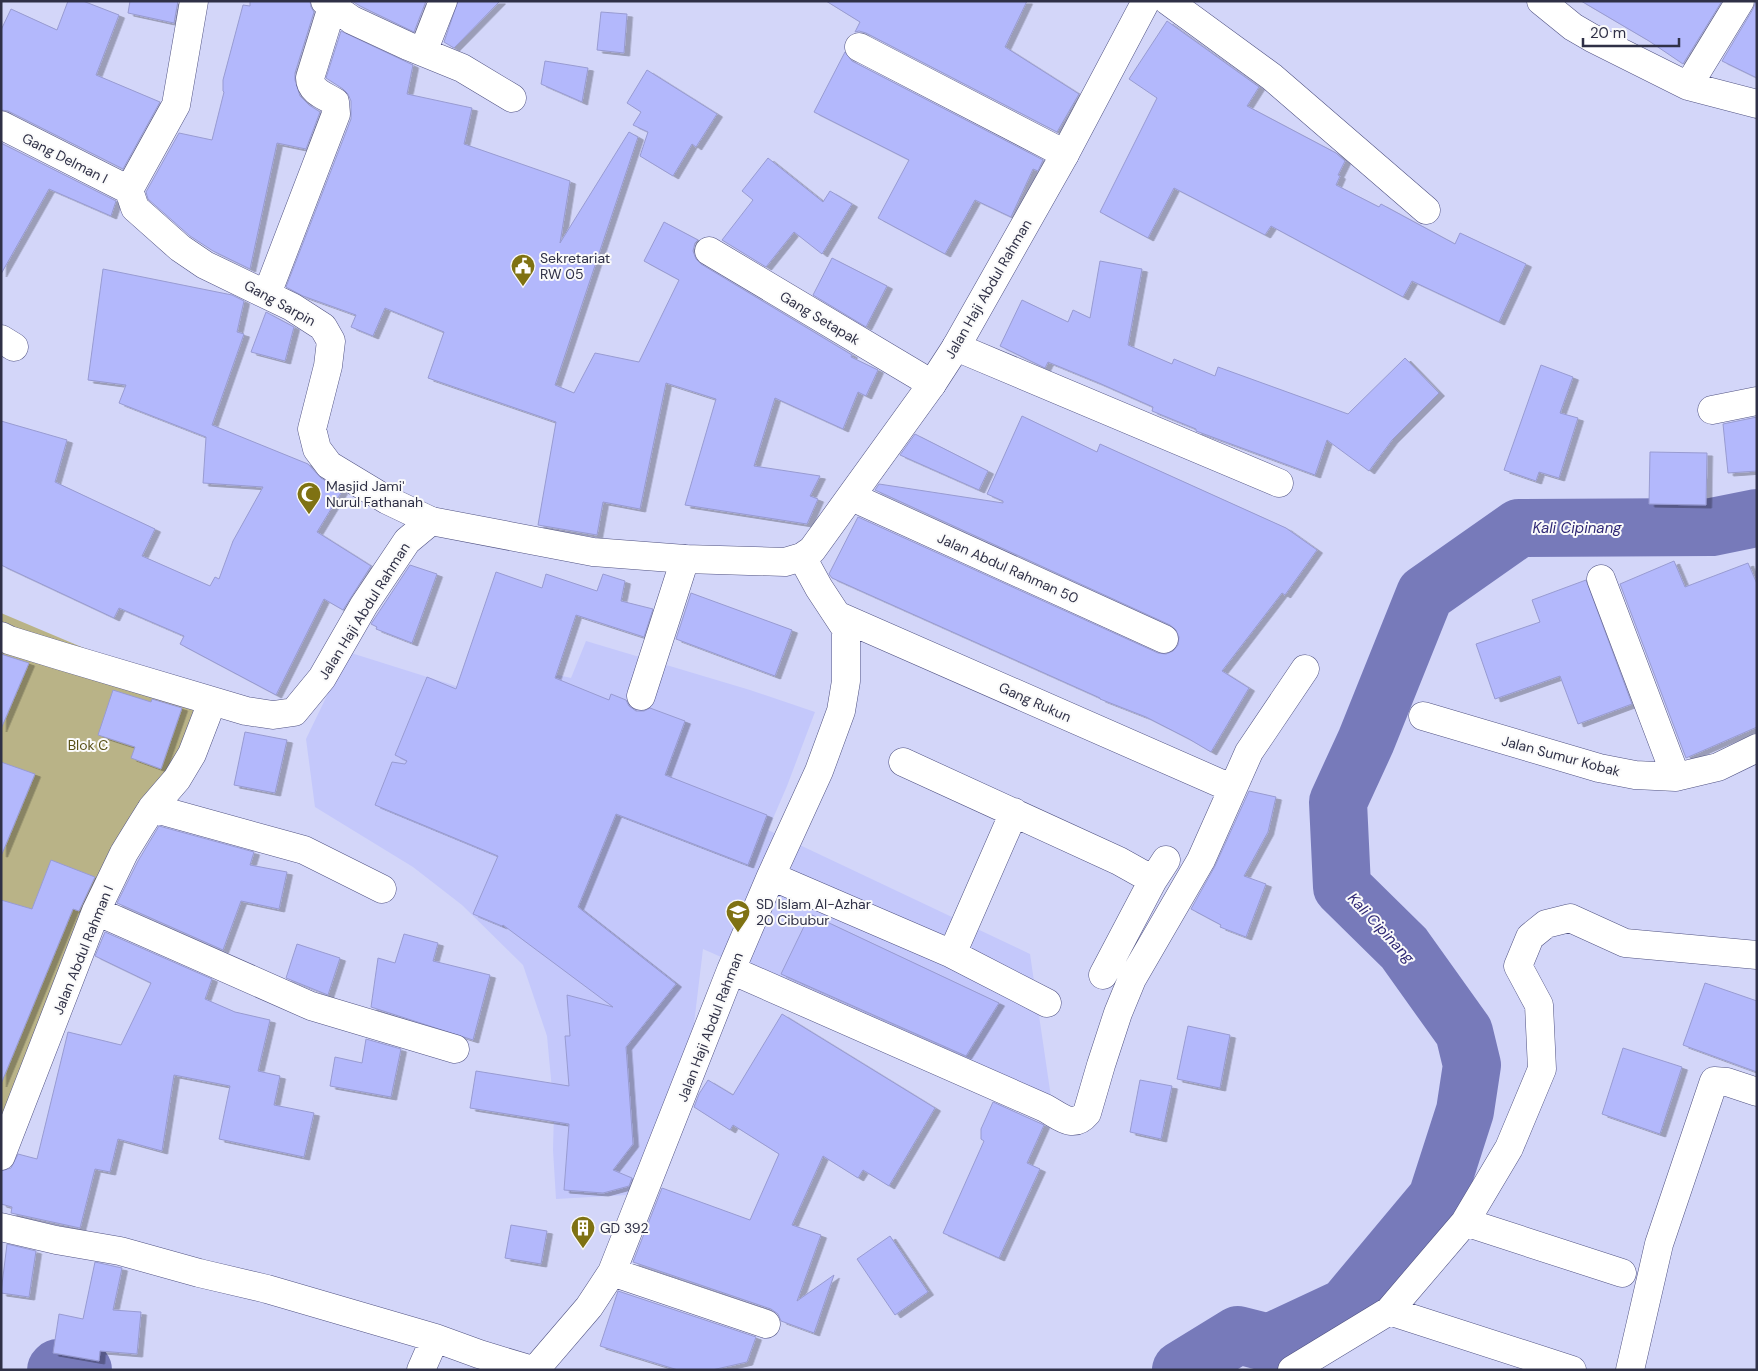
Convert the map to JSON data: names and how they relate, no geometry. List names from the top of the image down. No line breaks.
{"streets":{"street":["Gang Delman I","Jalan Haji Abdul Rahman","Gang Sarpin","Gang Setapak","Jalan Abdul Rahman 50","Gang Rukun","Jalan Sumur Kobak","Jalan Abdul Rahman I"]},"crossings":[["Gang Delman I","Gang Sarpin"],["Jalan Haji Abdul Rahman","Gang Sarpin"],["Jalan Haji Abdul Rahman","Gang Setapak"],["Jalan Haji Abdul Rahman","Jalan Abdul Rahman 50"],["Jalan Haji Abdul Rahman","Gang Rukun"],["Jalan Haji Abdul Rahman","Jalan Abdul Rahman I"]],"water":["Kali Cipinang"],"parks":["Blok C"],"places":{"public building":["Sekretariat RW 05"],"mosque":["Masjid Jami' Nurul Fathanah"],"school or university":["SD Islam Al-Azhar 20 Cibubur"],"building":["GD 392"]},"scale_bar":"20 m"}
